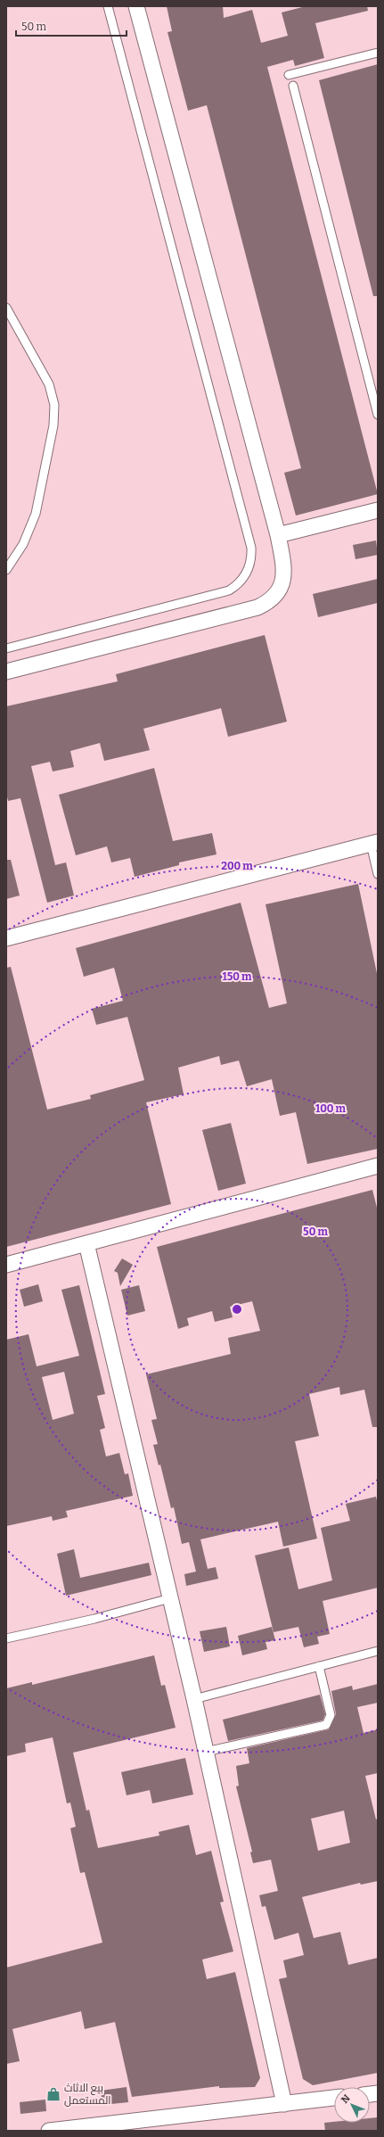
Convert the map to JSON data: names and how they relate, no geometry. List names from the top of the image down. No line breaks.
{"places":{"shop":["بيع الاثاث المستعمل"]},"scale_bar":"50 m","north":"top left","rings":["200 m","150 m","100 m","50 m"]}
